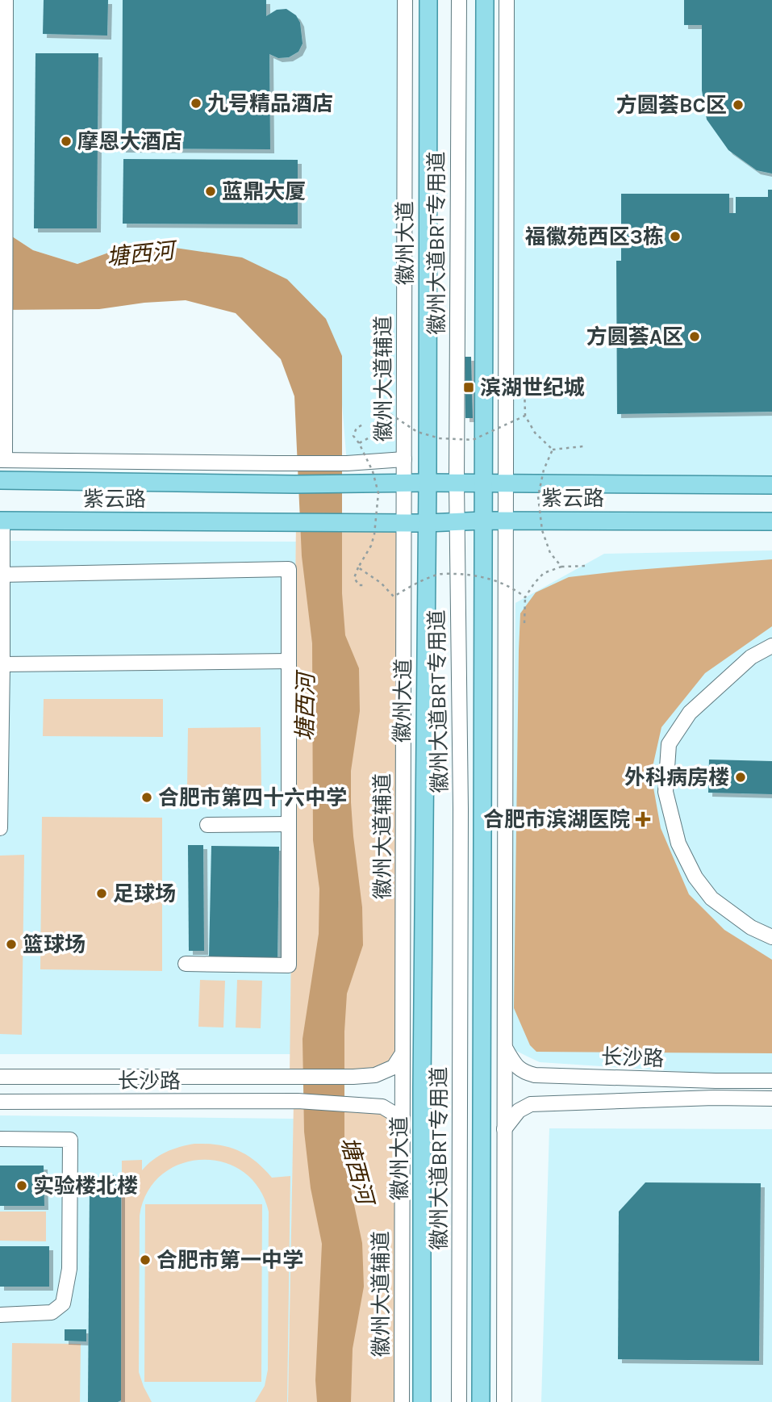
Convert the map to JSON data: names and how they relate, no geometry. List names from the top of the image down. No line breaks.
{"streets":{"main road":["徽州大道","紫云路"],"street":["徽州大道BRT专用道","徽州大道辅道","长沙路"]},"crossings":[["徽州大道","紫云路"],["徽州大道BRT专用道","紫云路"],["徽州大道辅道","紫云路"],["徽州大道辅道","长沙路"]],"water":["塘西河"],"places":{"other":["九号精品酒店","方圆荟BC区","摩恩大酒店","蓝鼎大厦","福徽苑西区3栋","方圆荟A区","外科病房楼","合肥市第四十六中学","足球场","篮球场","实验楼北楼","合肥市第一中学"],"transit":["滨湖世纪城"],"health":["合肥市滨湖医院"]}}
